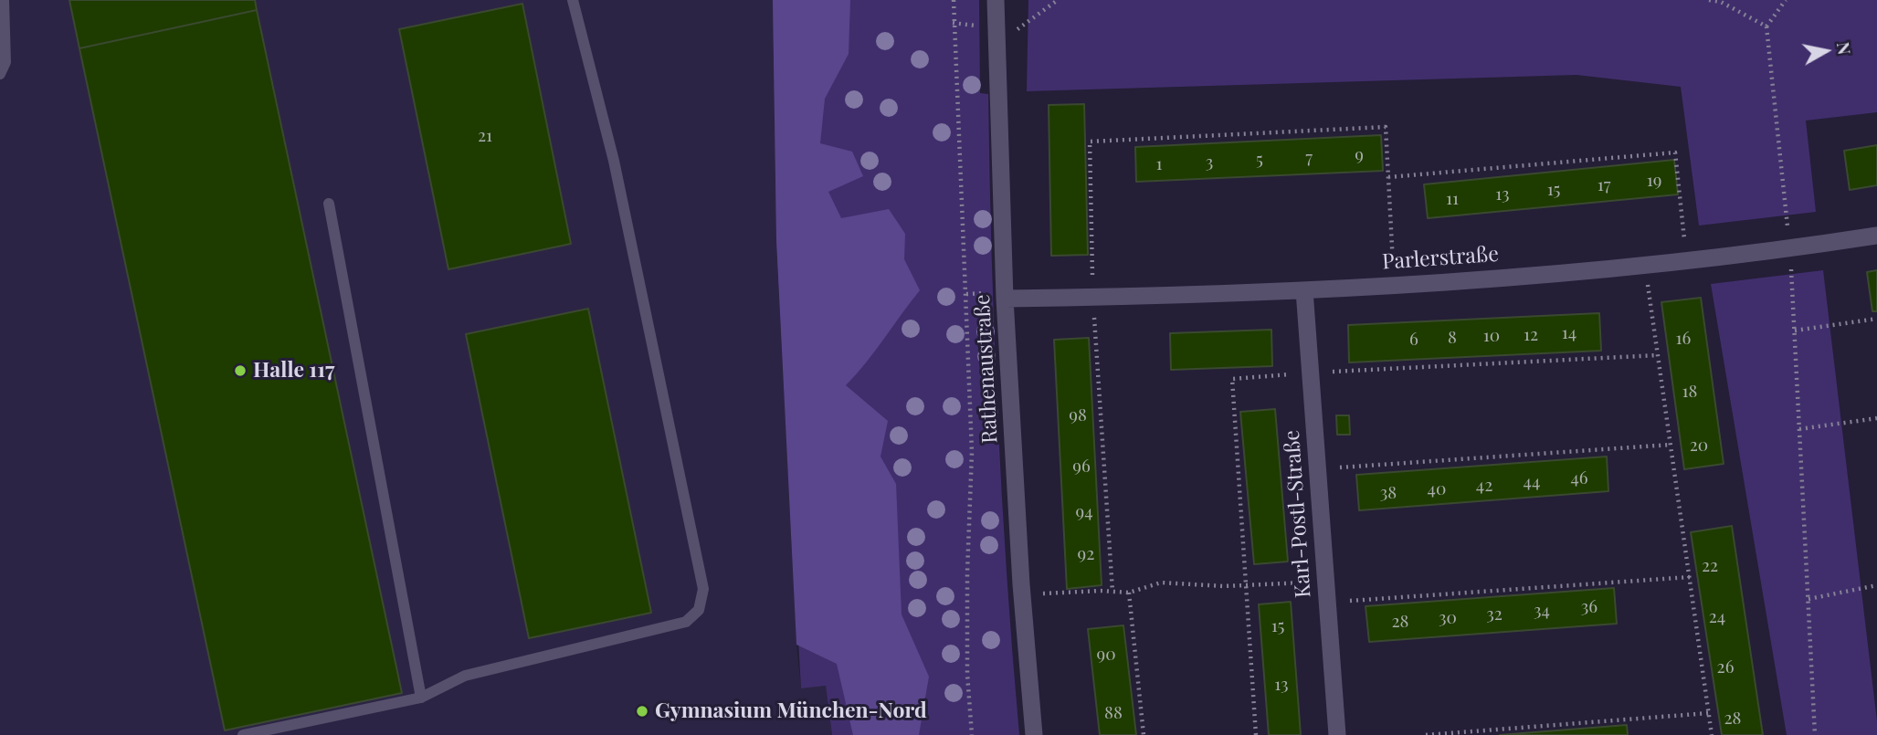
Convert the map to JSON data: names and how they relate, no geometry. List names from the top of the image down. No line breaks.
{"streets":{"street":["Parlerstraße","Rathenaustraße","Karl-Postl-Straße"]},"crossings":[["Parlerstraße","Rathenaustraße"],["Parlerstraße","Karl-Postl-Straße"]],"places":["Halle 117","Gymnasium München-Nord"],"house_numbers":["21","9","7","5","3","1","19","17","15","13","11","14","12","10","8","16","6","18","98","20","96","46","44","42","40","38","94","92","22","36","34","32","24","30","28","15","90","26","13","88","28"],"north":"right"}
